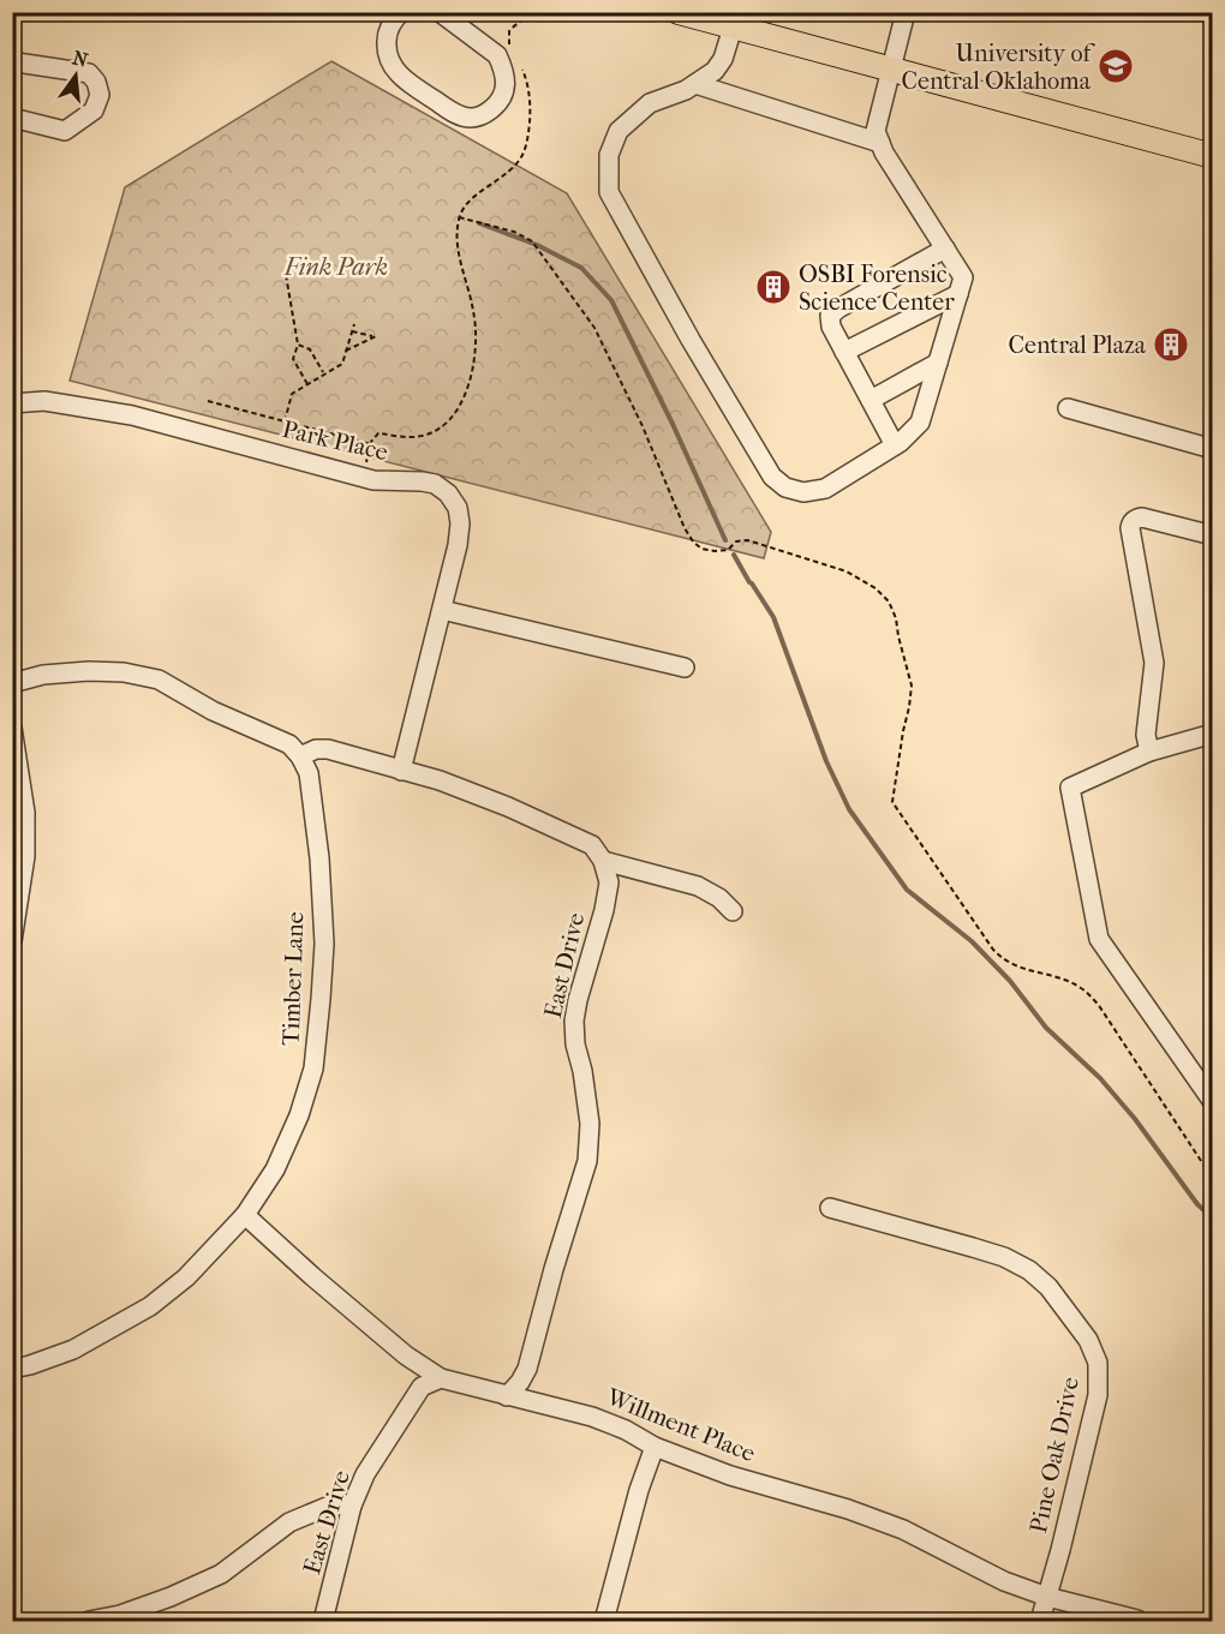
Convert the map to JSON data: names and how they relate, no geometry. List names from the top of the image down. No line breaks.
{"streets":{"street":["Park Place","East Drive","Timber Lane","Willment Place","Pine Oak Drive"]},"crossings":[["East Drive","Willment Place"],["Timber Lane","Willment Place"],["Willment Place","Pine Oak Drive"]],"parks":["Fink Park"],"places":{"school or university":["University of Central Oklahoma"],"building":["OSBI Forensic Science Center","Central Plaza"]},"north":"top"}
